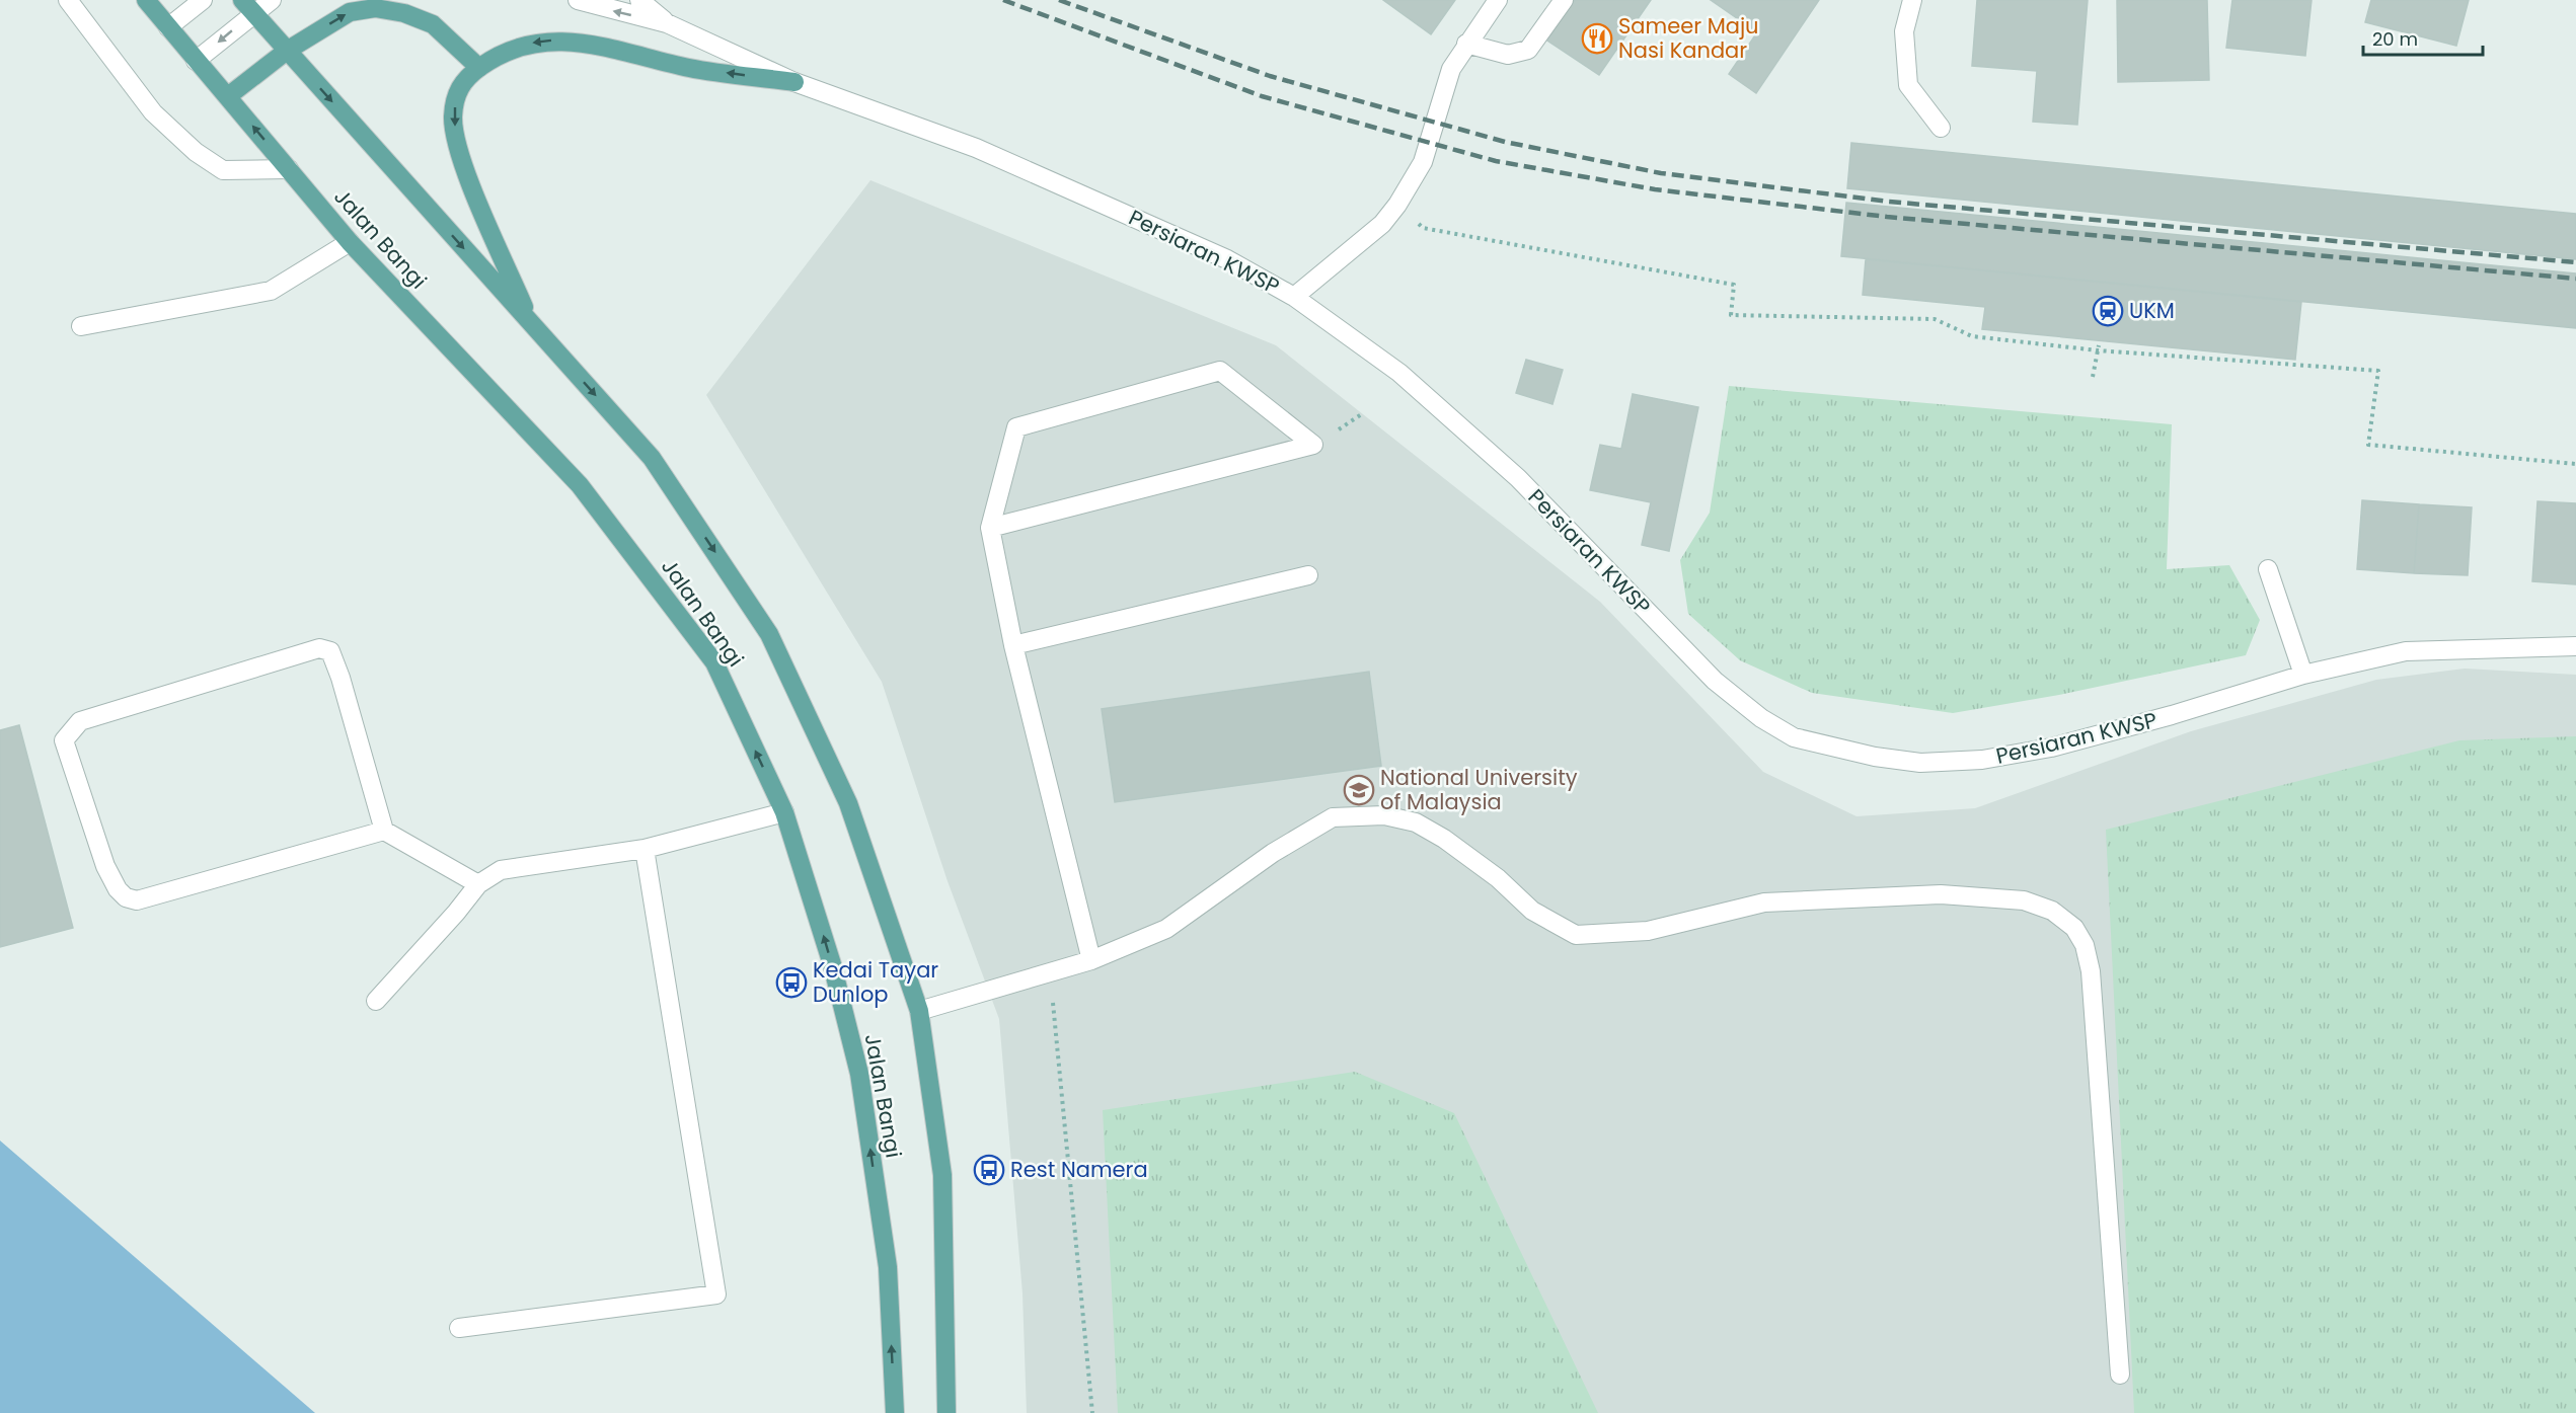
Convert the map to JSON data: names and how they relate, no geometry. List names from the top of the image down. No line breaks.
{"streets":{"main road":["Jalan Bangi"],"street":["Persiaran KWSP"]},"places":{"restaurant":["Sameer Maju Nasi Kandar"],"station":["UKM"],"school or university":["National University of Malaysia"],"bus stop":["Kedai Tayar Dunlop","Rest Namera"]},"scale_bar":"20 m"}
